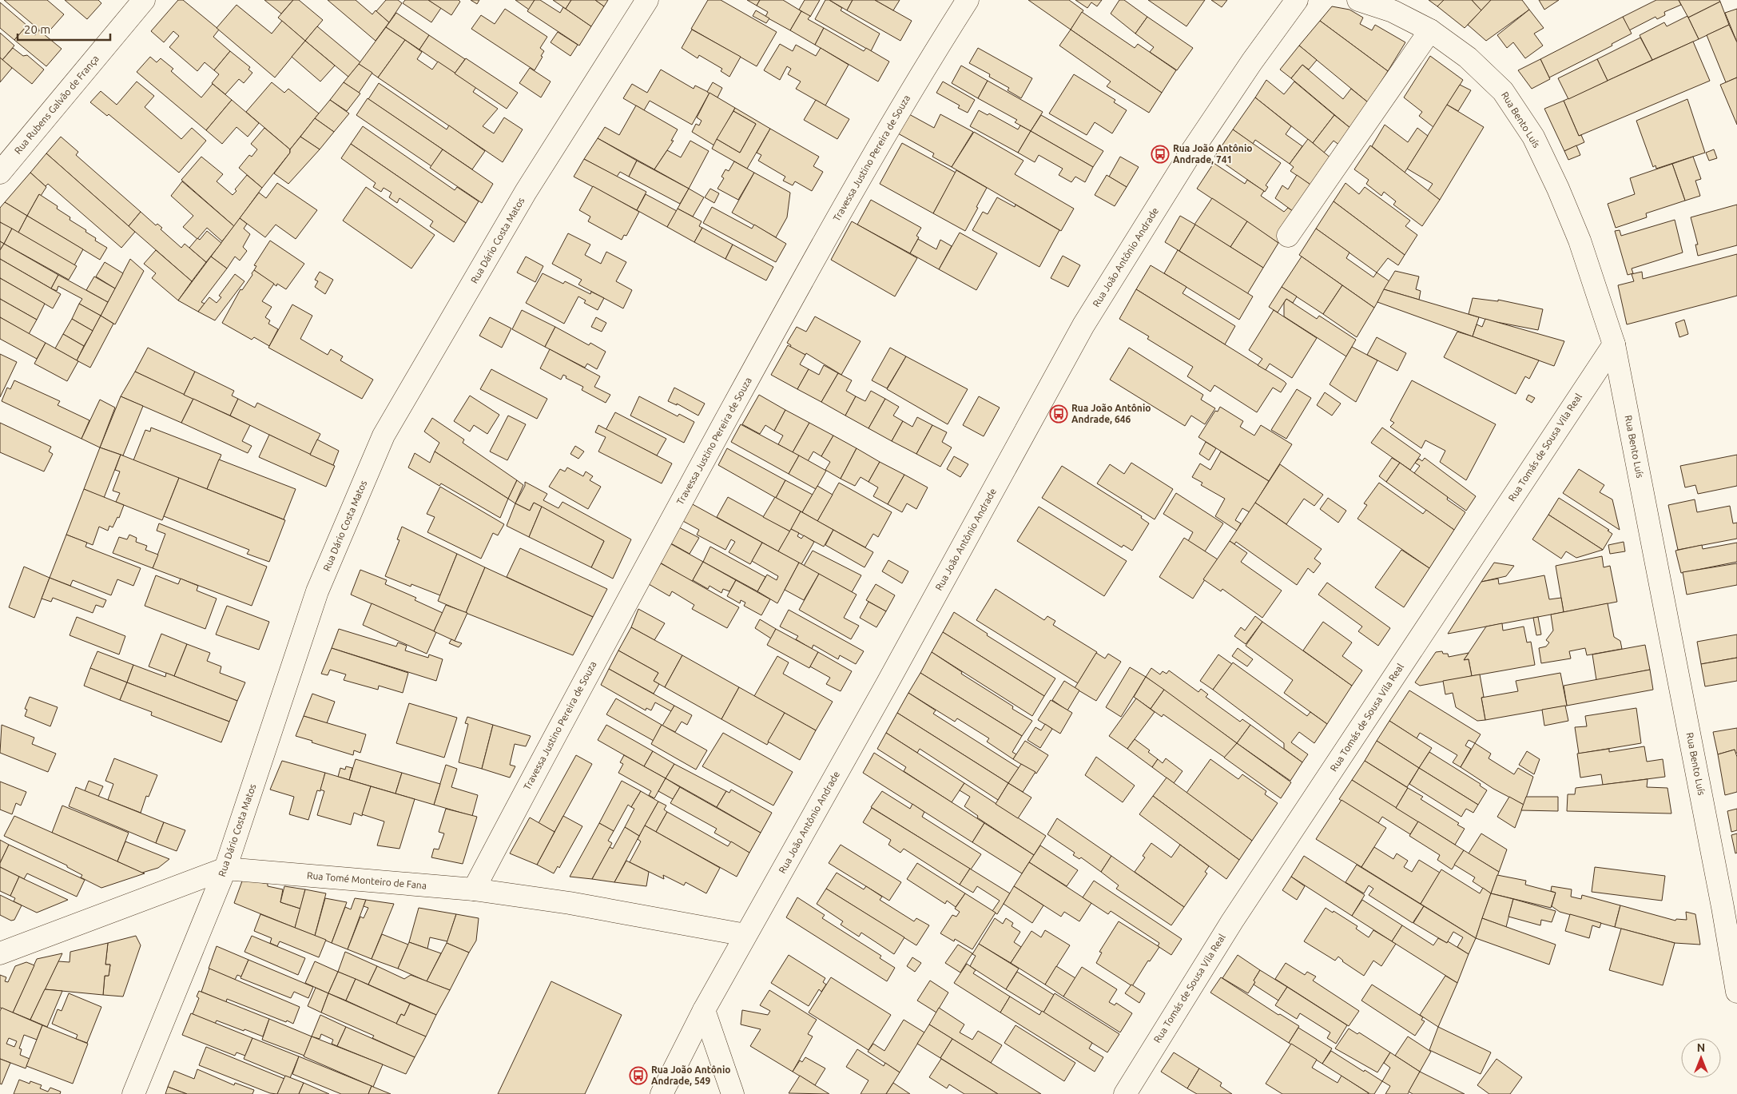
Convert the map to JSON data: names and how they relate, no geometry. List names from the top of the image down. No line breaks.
{"streets":{"street":["Rua Rubens Galvão de França","Rua Bento Luís","Travessa Justino Pereira de Souza","Rua Dário Costa Matos","Rua João Antônio Andrade","Rua Tomás de Sousa Vila Real","Rua Tomé Monteiro de Fana"]},"crossings":[["Rua Bento Luís","Rua Tomás de Sousa Vila Real"],["Travessa Justino Pereira de Souza","Rua Tomé Monteiro de Fana"],["Rua Dário Costa Matos","Rua Tomé Monteiro de Fana"],["Rua João Antônio Andrade","Rua Tomé Monteiro de Fana"]],"places":{"bus stop":["Rua João Antônio Andrade, 741","Rua João Antônio Andrade, 646","Rua João Antônio Andrade, 549"]},"scale_bar":"20 m","north":"top"}
